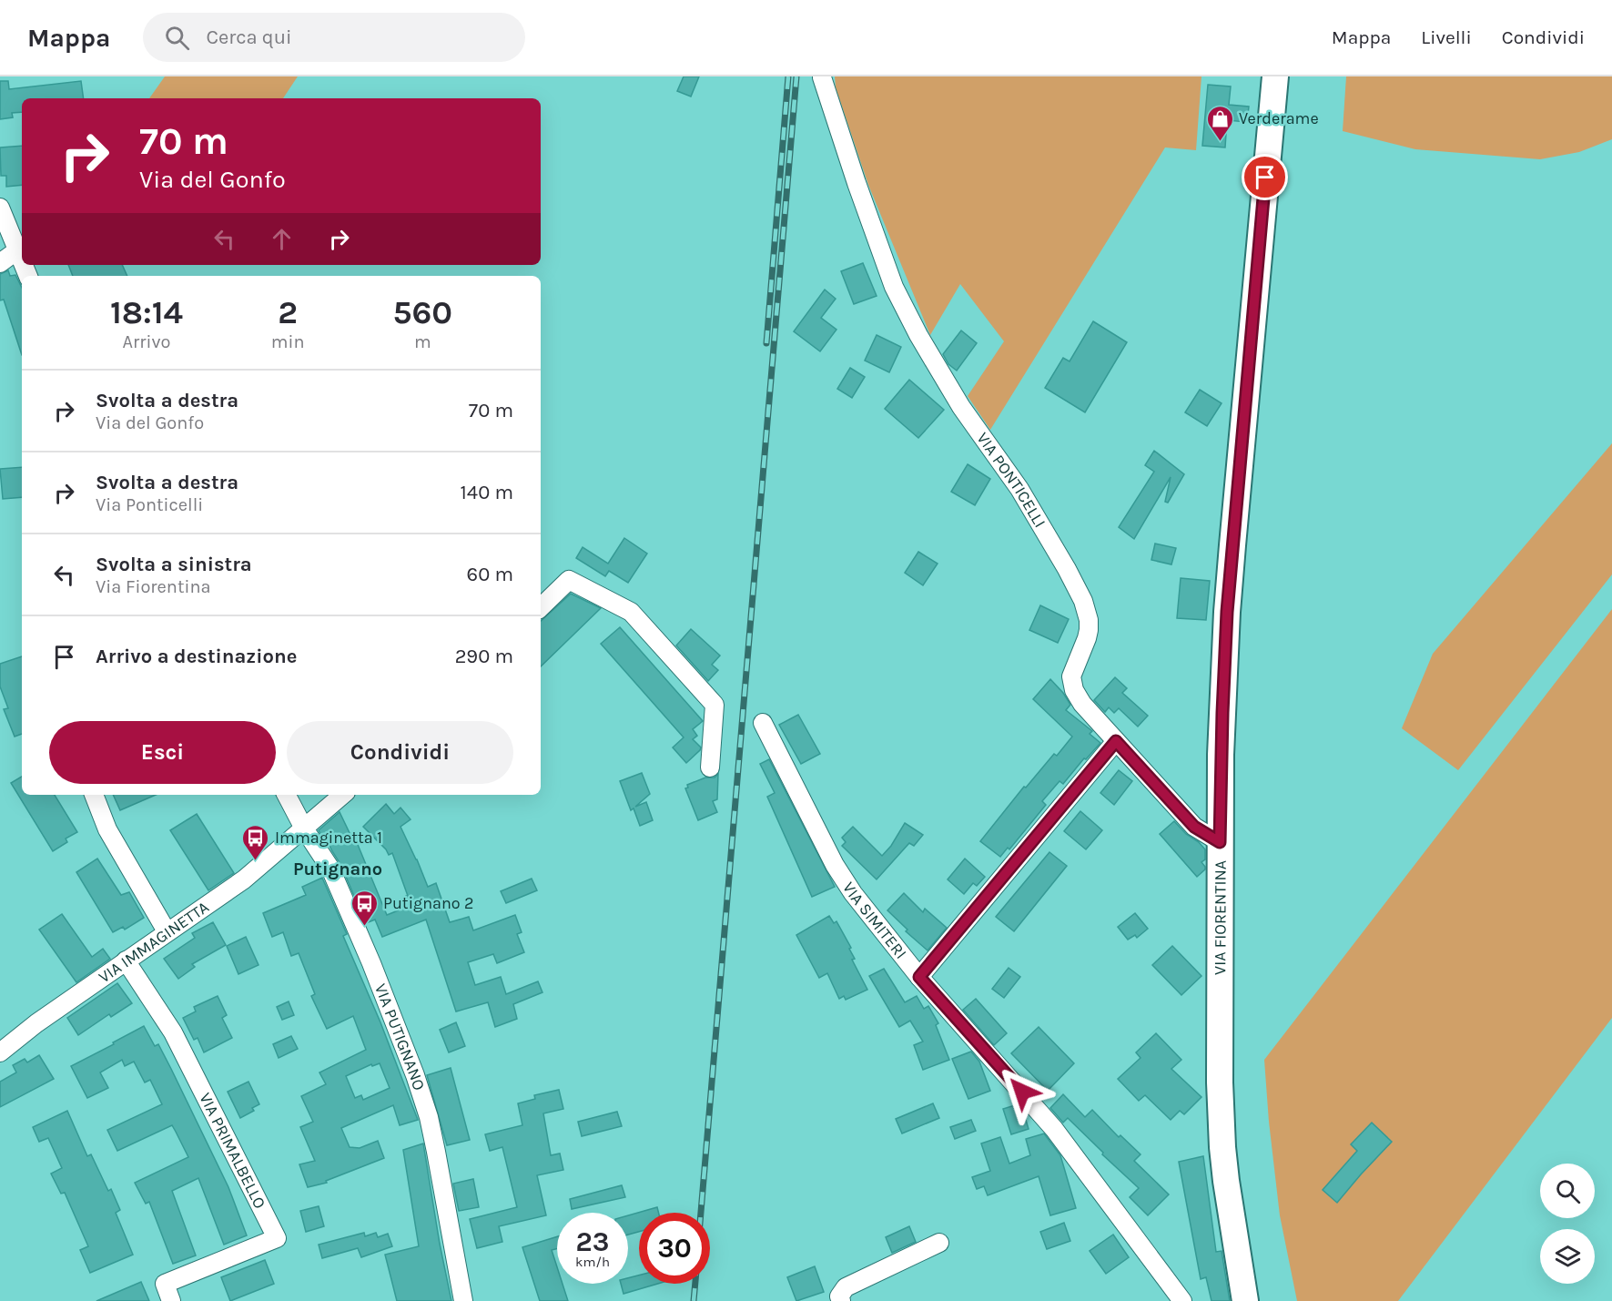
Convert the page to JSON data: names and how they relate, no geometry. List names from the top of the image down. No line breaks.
{"streets":{"main road":["VIA FIORENTINA"],"street":["VIA PONTICELLI","VIA SIMITERI","VIA IMMAGINETTA","VIA PUTIGNANO","VIA PRIMALBELLO"]},"crossings":[["VIA PONTICELLI","VIA FIORENTINA"],["VIA IMMAGINETTA","VIA PUTIGNANO"],["VIA IMMAGINETTA","VIA PRIMALBELLO"]],"districts":["Putignano"],"places":{"shop":["Verderame"],"bus stop":["Immaginetta 1","Putignano 2"]},"page":{"header":"Mappa","search":"Cerca qui","nav":["Mappa","Livelli","Condividi"],"turn":["70 m","Via del Gonfo"],"eta":["18:14","Arrivo","2","min","560","m"],"list":[{"name":"Svolta a destra","note":"Via del Gonfo","value":"70 m"},{"name":"Svolta a destra","note":"Via Ponticelli","value":"140 m"},{"name":"Svolta a sinistra","note":"Via Fiorentina","value":"60 m"},{"name":"Arrivo a destinazione","value":"290 m"}],"buttons":["Esci","Condividi"],"speed":"23 km/h","limit":"30"}}
